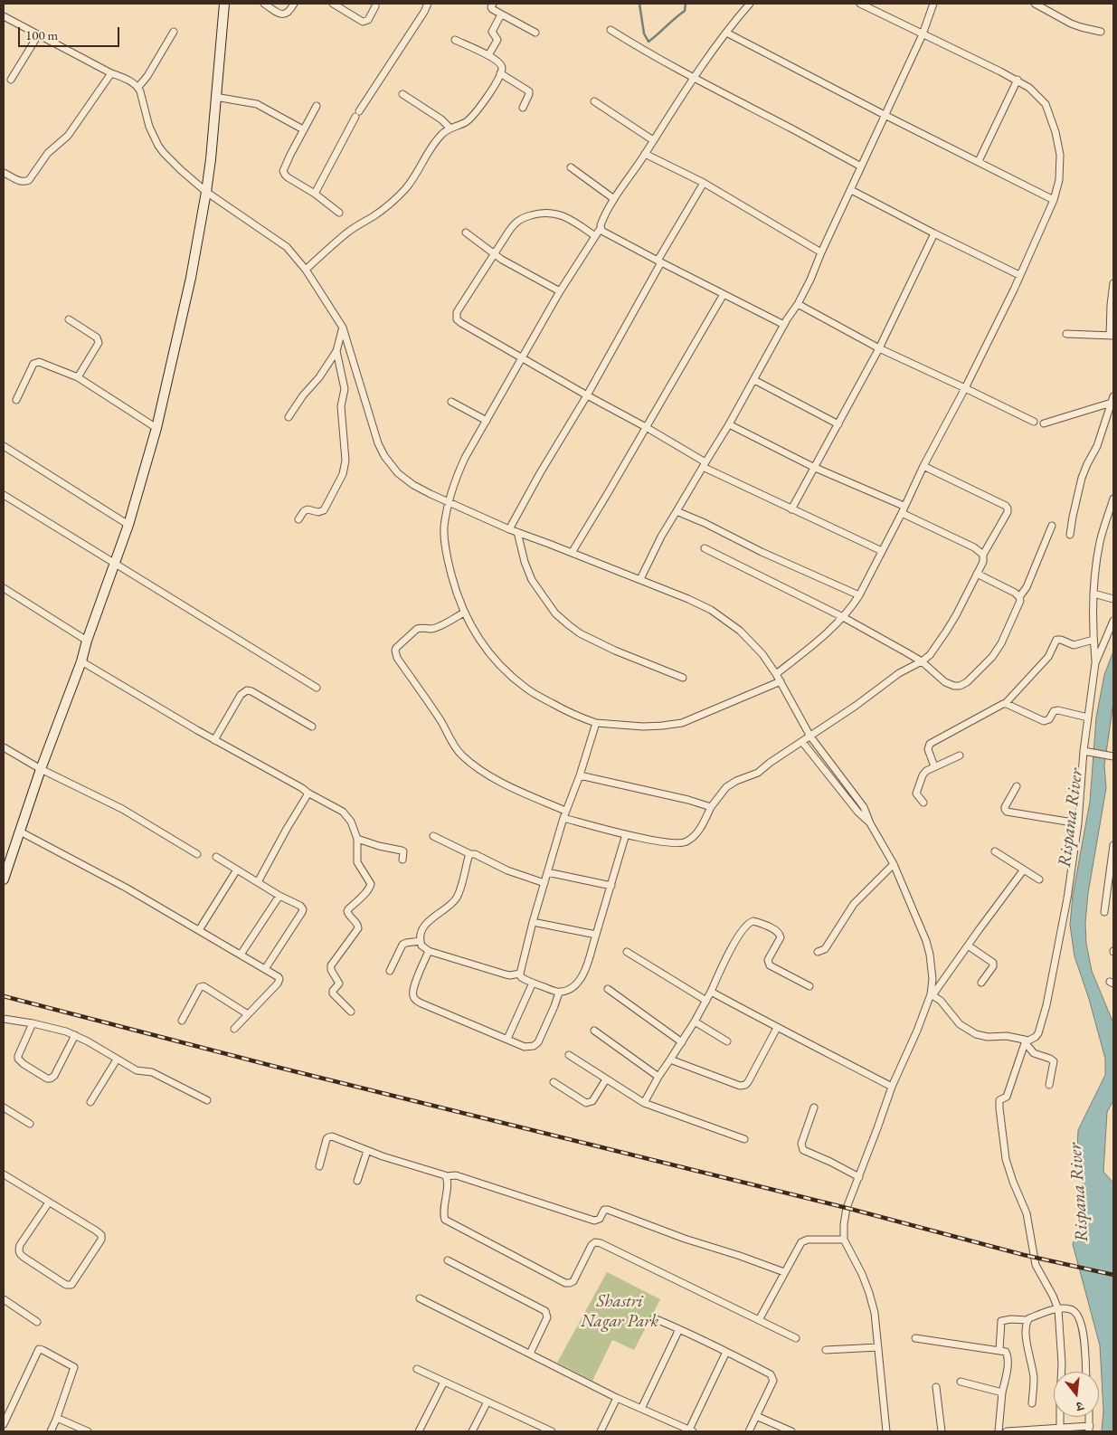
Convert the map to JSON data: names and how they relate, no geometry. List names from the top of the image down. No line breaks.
{"water":["Rispana River"],"parks":["Shastri Nagar Park"],"scale_bar":"100 m","north":"bottom"}
